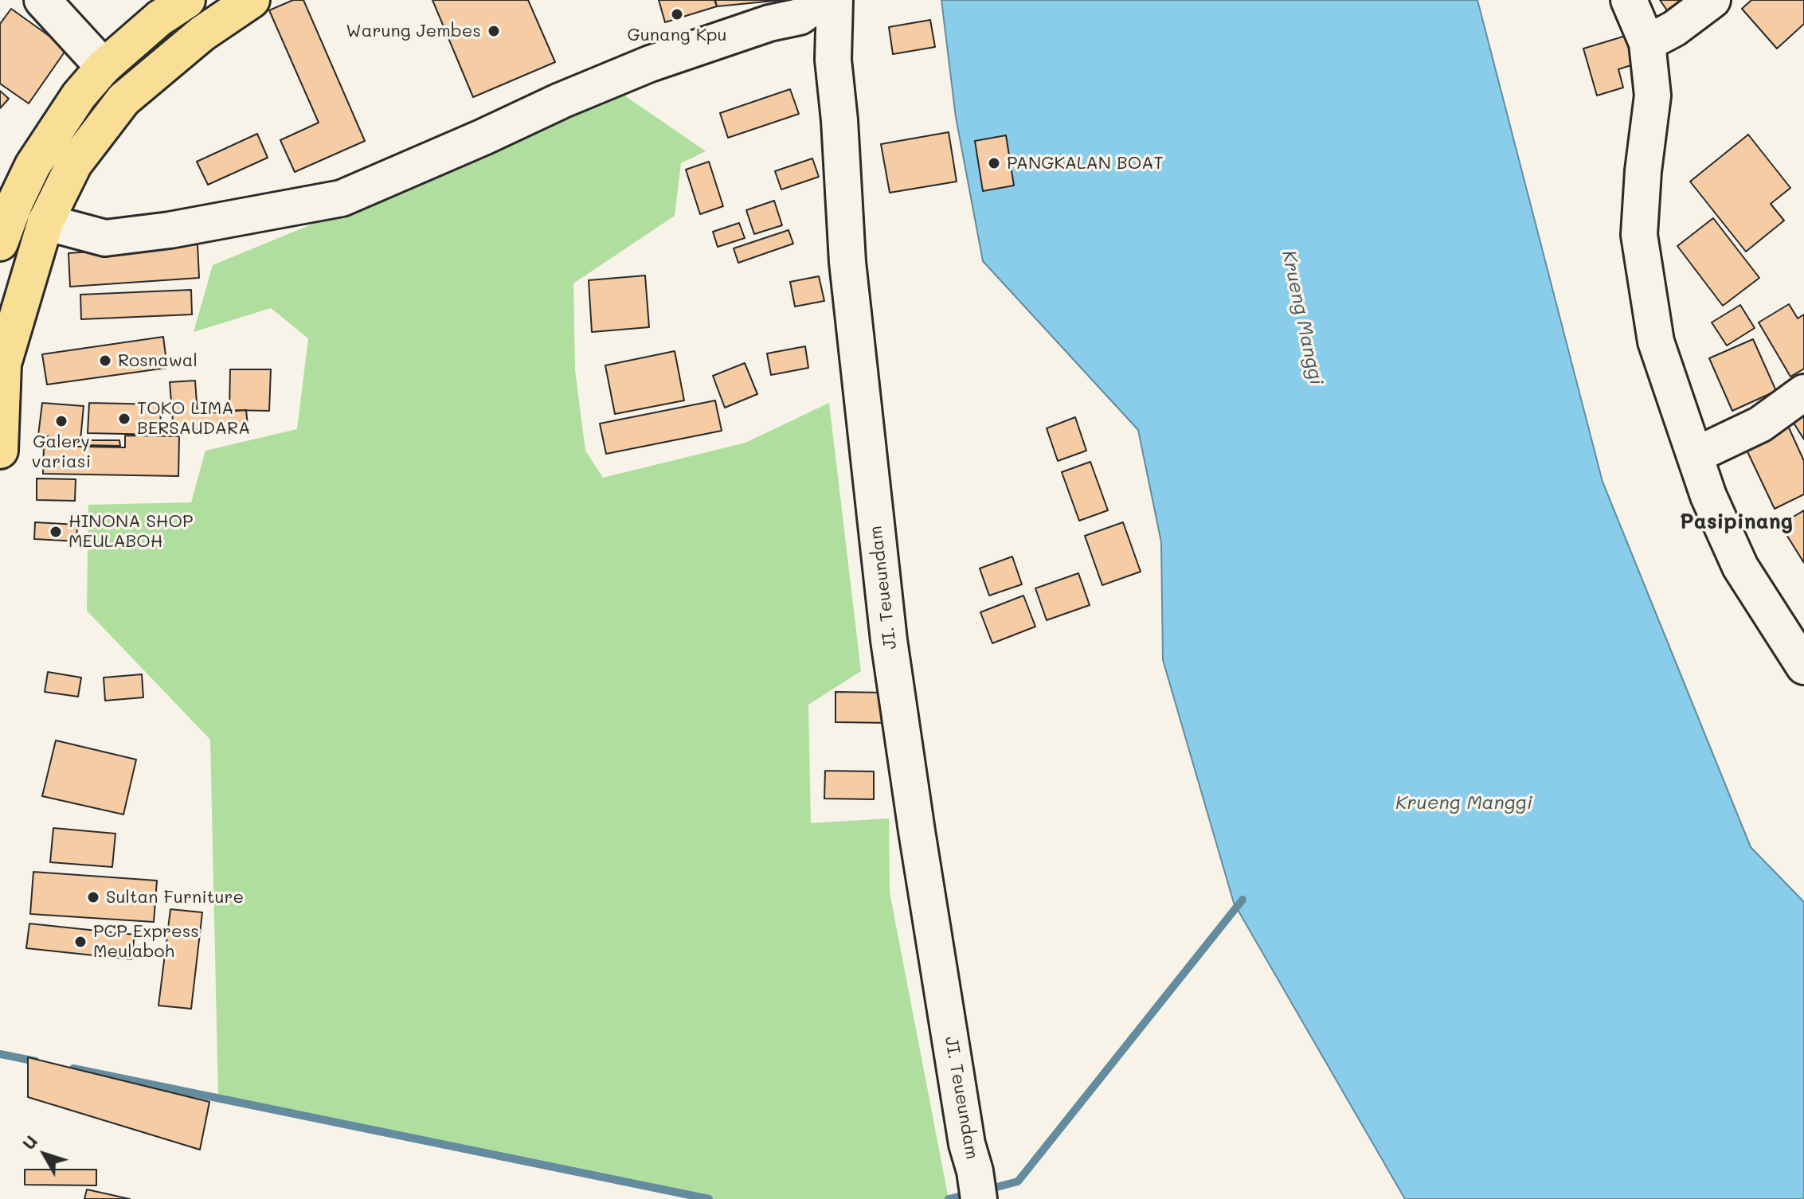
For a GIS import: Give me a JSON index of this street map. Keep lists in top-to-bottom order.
{
  "streets": {
    "street": ["JI. Teueundam"]
  },
  "districts": ["Pasipinang"],
  "water": ["Krueng Manggi"],
  "places": [
    "Gunang Kpu",
    "Warung Jembes",
    "PANGKALAN BOAT",
    "Rosnawal",
    "TOKO LIMA BERSAUDARA",
    "Galery variasi",
    "HINONA SHOP MEULABOH",
    "Sultan Furniture",
    "PCP Express Meulaboh"
  ],
  "north": "top left"
}
